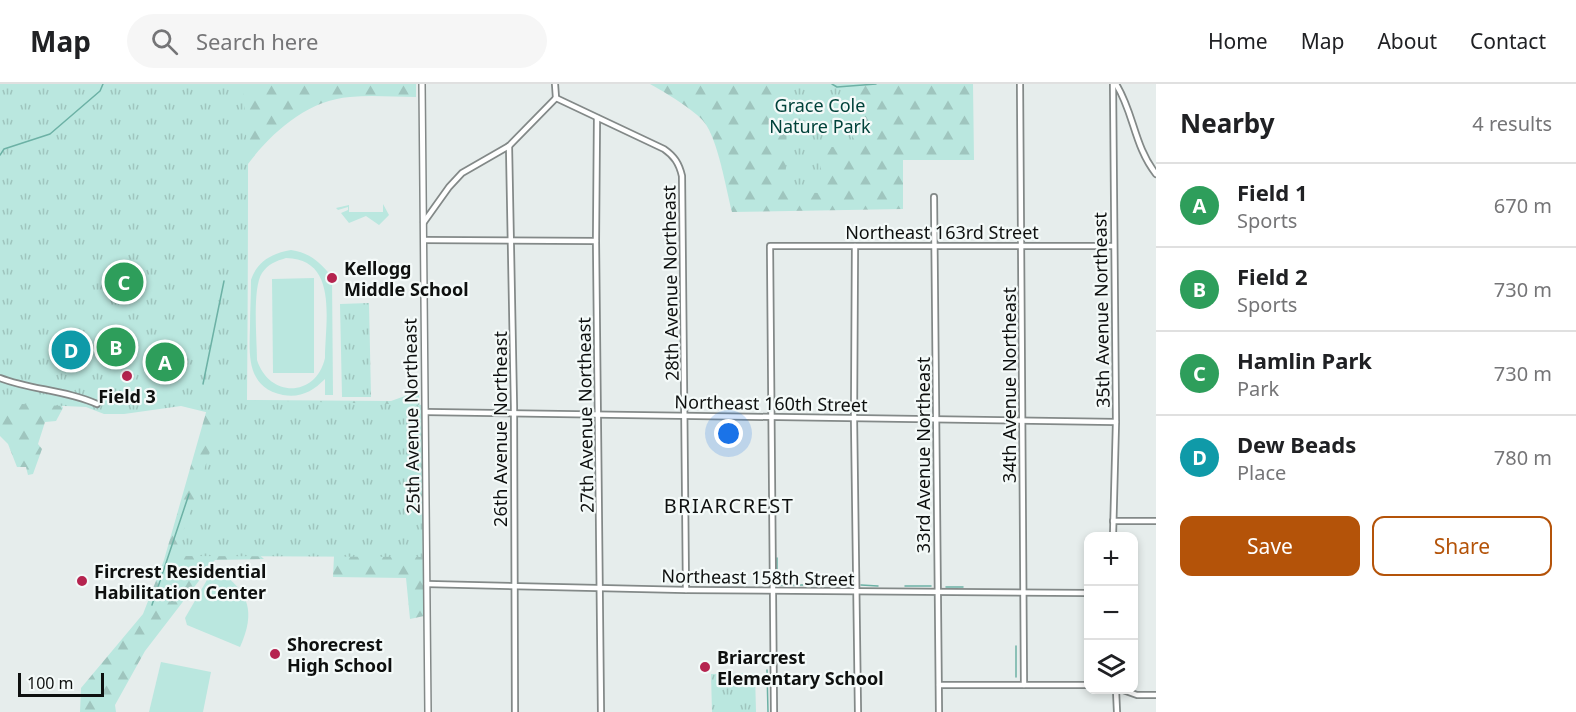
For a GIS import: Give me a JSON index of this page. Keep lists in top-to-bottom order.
{
  "streets": {
    "street": [
      "Northeast 163rd Street",
      "28th Avenue Northeast",
      "35th Avenue Northeast",
      "34th Avenue Northeast",
      "Northeast 160th Street",
      "27th Avenue Northeast",
      "25th Avenue Northeast",
      "26th Avenue Northeast",
      "33rd Avenue Northeast",
      "Northeast 158th Street"
    ]
  },
  "crossings": [
    ["Northeast 163rd Street", "35th Avenue Northeast"],
    ["Northeast 163rd Street", "34th Avenue Northeast"],
    ["Northeast 163rd Street", "Northeast 160th Street"],
    ["Northeast 163rd Street", "33rd Avenue Northeast"],
    ["28th Avenue Northeast", "Northeast 160th Street"],
    ["28th Avenue Northeast", "27th Avenue Northeast"],
    ["28th Avenue Northeast", "Northeast 158th Street"],
    ["35th Avenue Northeast", "Northeast 160th Street"],
    ["34th Avenue Northeast", "Northeast 160th Street"],
    ["34th Avenue Northeast", "Northeast 158th Street"],
    ["Northeast 160th Street", "27th Avenue Northeast"],
    ["Northeast 160th Street", "25th Avenue Northeast"],
    ["Northeast 160th Street", "26th Avenue Northeast"],
    ["Northeast 160th Street", "33rd Avenue Northeast"],
    ["27th Avenue Northeast", "Northeast 158th Street"],
    ["25th Avenue Northeast", "Northeast 158th Street"],
    ["26th Avenue Northeast", "Northeast 158th Street"],
    ["33rd Avenue Northeast", "Northeast 158th Street"]
  ],
  "districts": ["BRIARCREST"],
  "parks": ["Grace Cole Nature Park"],
  "places": [
    "Kellogg Middle School",
    "Field 3",
    "Fircrest Residential Habilitation Center",
    "Shorecrest High School",
    "Briarcrest Elementary School"
  ],
  "scale_bar": "100 m",
  "page": {
    "header": "Map",
    "search": "Search here",
    "nav": [
      "Home",
      "Map",
      "About",
      "Contact"
    ],
    "heading": ["Nearby", "4 results"],
    "list": [
      {
        "mark": "A",
        "name": "Field 1",
        "note": "Sports",
        "value": "670 m"
      },
      {
        "mark": "B",
        "name": "Field 2",
        "note": "Sports",
        "value": "730 m"
      },
      {
        "mark": "C",
        "name": "Hamlin Park",
        "note": "Park",
        "value": "730 m"
      },
      {
        "mark": "D",
        "name": "Dew Beads",
        "note": "Place",
        "value": "780 m"
      }
    ],
    "pins": [
      "C",
      "B",
      "D",
      "A"
    ],
    "buttons": ["Save", "Share"],
    "map_buttons": ["+", "−"],
    "scale": "100 m"
  }
}
